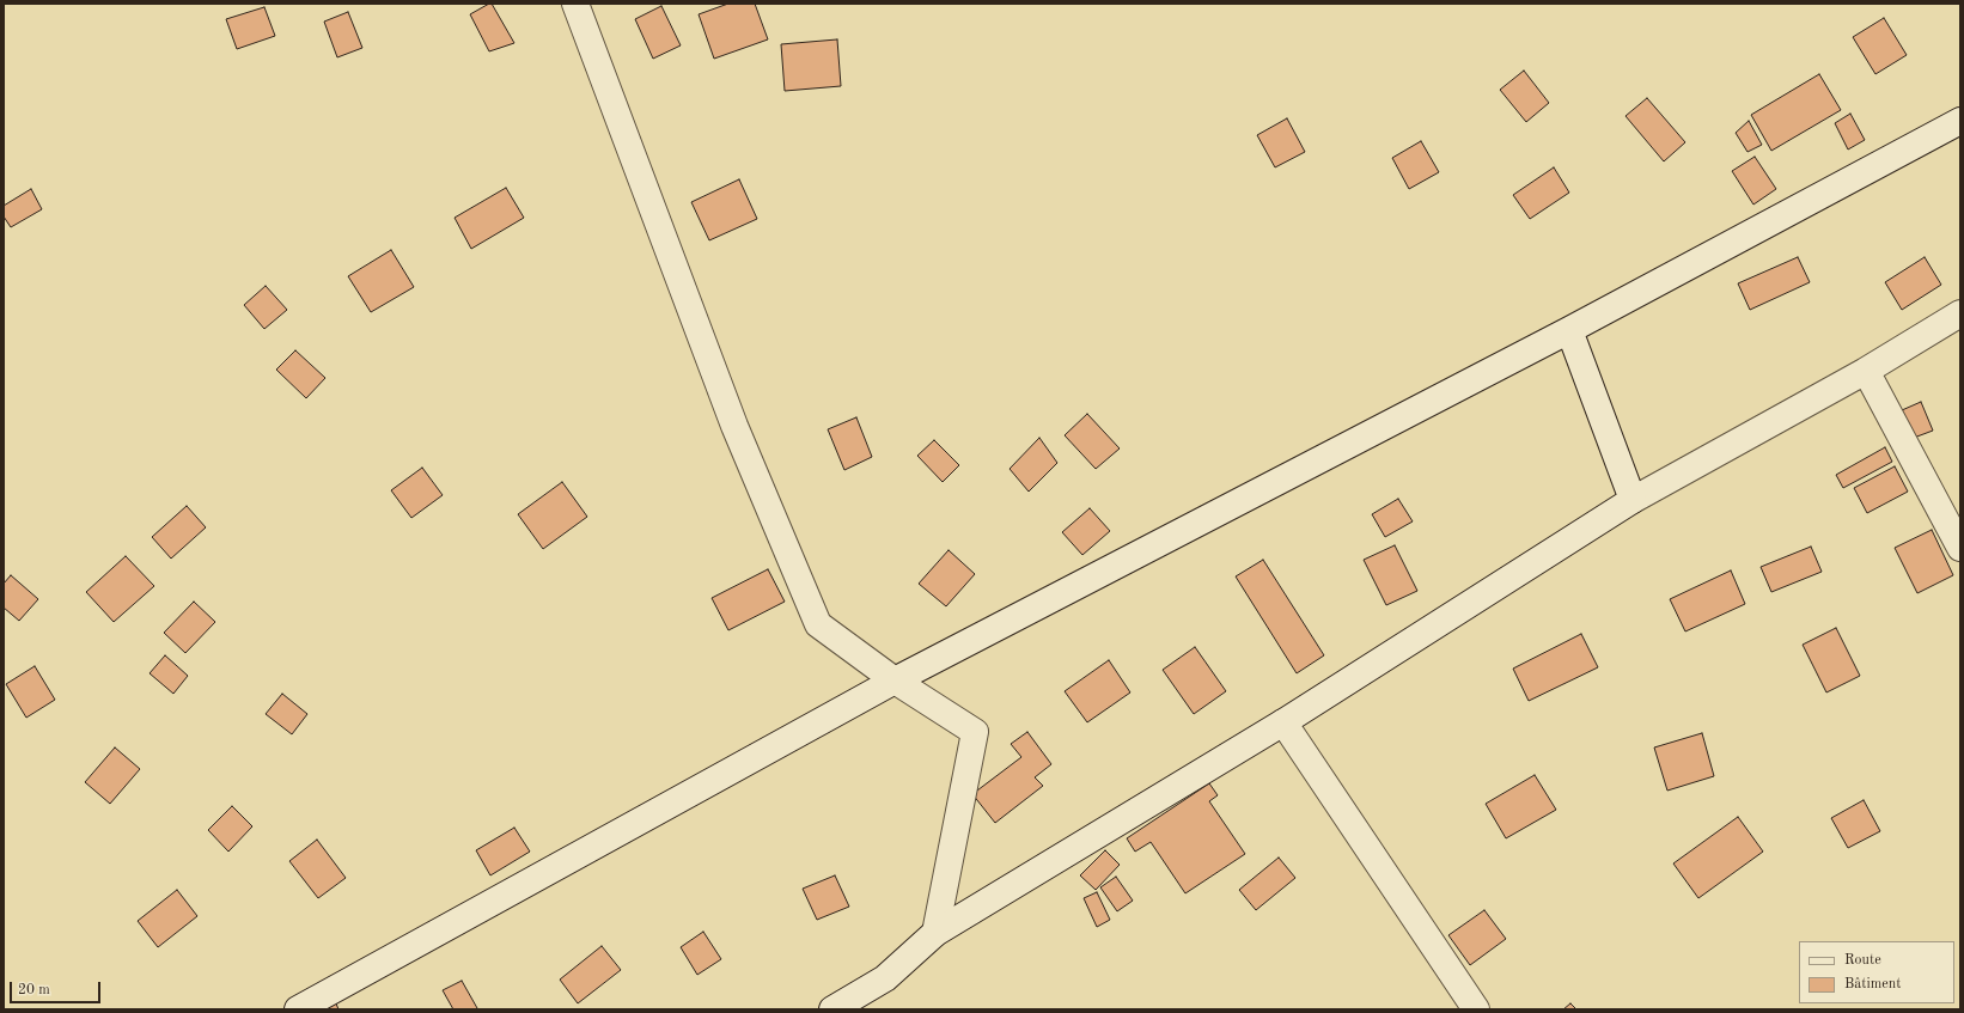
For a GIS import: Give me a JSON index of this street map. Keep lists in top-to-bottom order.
{
  "legend": ["Route", "Bâtiment"],
  "scale_bar": "20 m"
}
